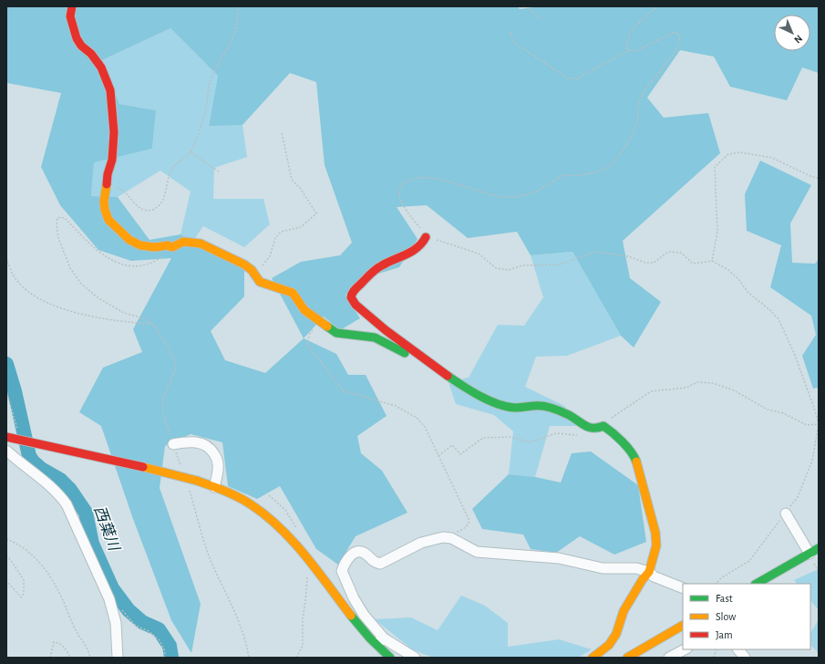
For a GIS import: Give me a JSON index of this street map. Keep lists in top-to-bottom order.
{
  "water": ["西葉川"],
  "legend": ["Fast", "Slow", "Jam"],
  "north": "bottom right"
}
